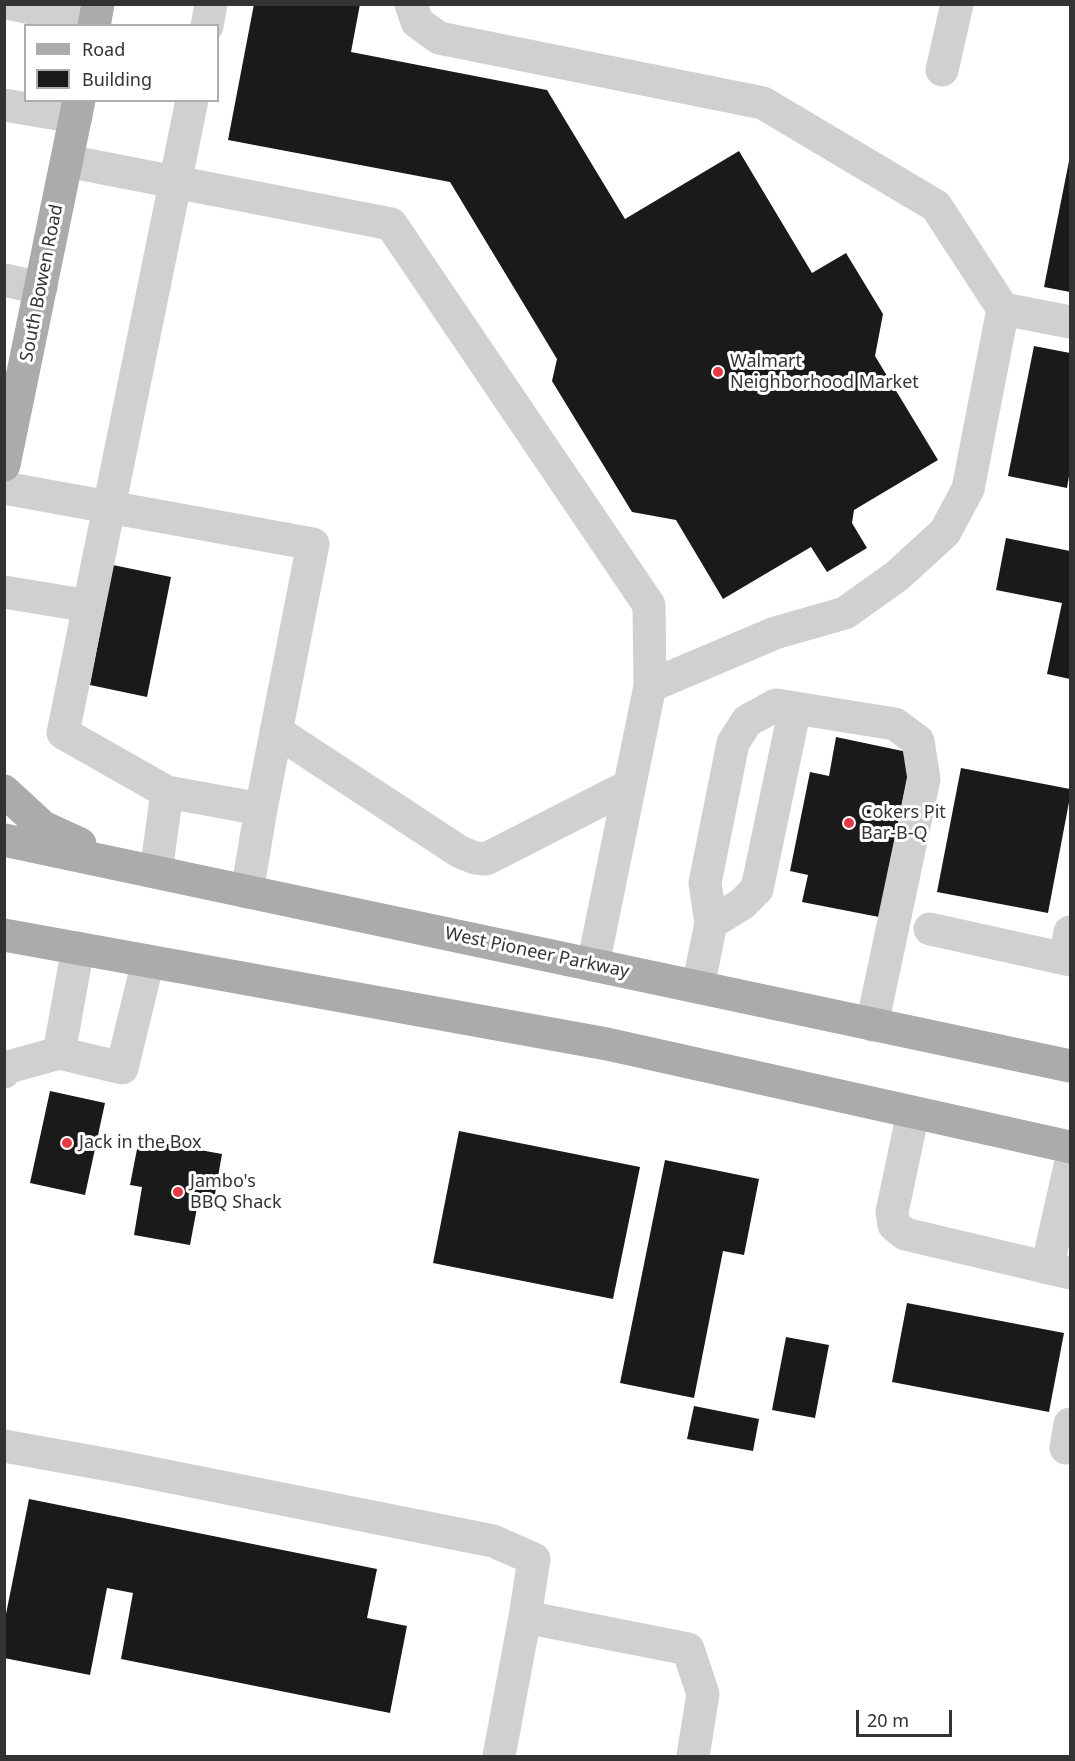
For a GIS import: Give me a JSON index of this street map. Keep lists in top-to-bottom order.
{
  "streets": {
    "main road": ["South Bowen Road", "West Pioneer Parkway"]
  },
  "places": [
    "Walmart Neighborhood Market",
    "Cokers Pit Bar-B-Q",
    "Jack in the Box",
    "Jambo's BBQ Shack"
  ],
  "legend": ["Road", "Building"],
  "scale_bar": "20 m"
}
